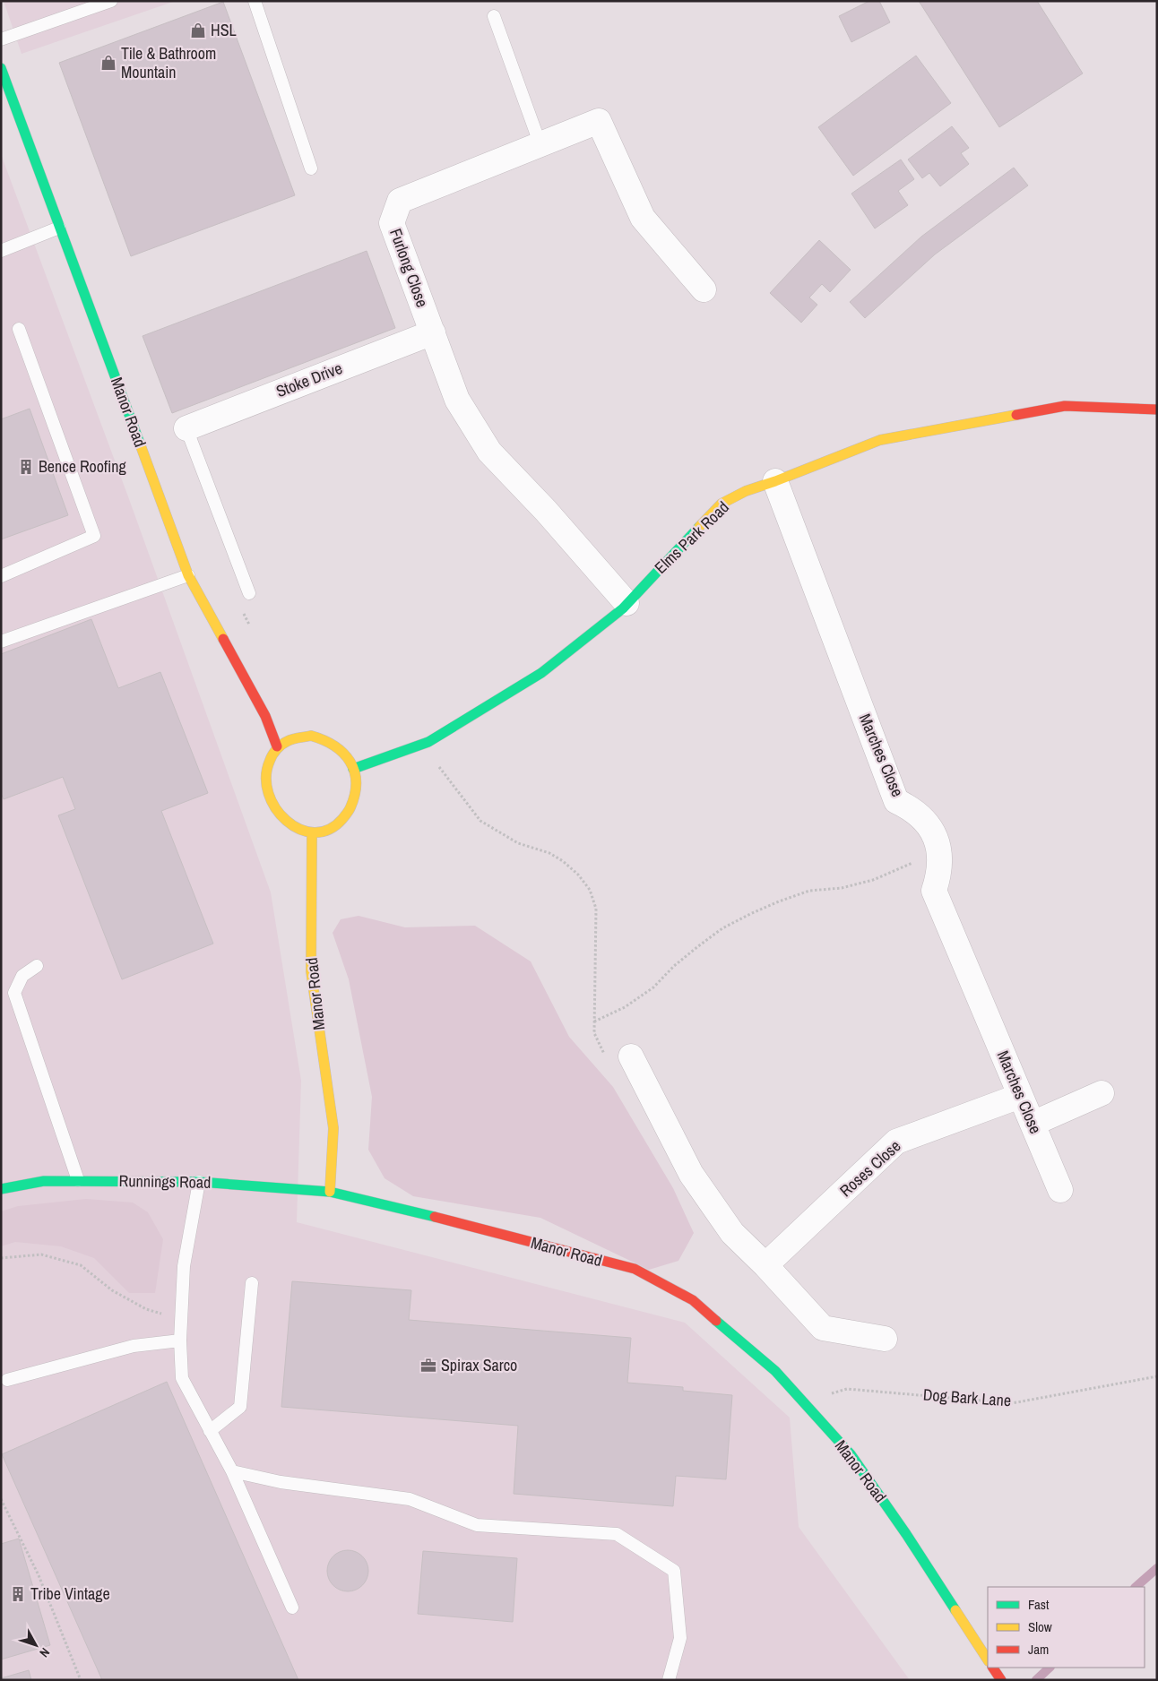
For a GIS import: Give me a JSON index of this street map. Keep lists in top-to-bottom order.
{
  "streets": {
    "street": [
      "Furlong Close",
      "Stoke Drive",
      "Manor Road",
      "Elms Park Road",
      "Marches Close",
      "Roses Close",
      "Runnings Road"
    ],
    "path": ["Dog Bark Lane"]
  },
  "crossings": [
    ["Furlong Close", "Stoke Drive"],
    ["Furlong Close", "Elms Park Road"],
    ["Manor Road", "Elms Park Road"],
    ["Manor Road", "Runnings Road"],
    ["Manor Road", "Dog Bark Lane"],
    ["Elms Park Road", "Marches Close"],
    ["Marches Close", "Roses Close"]
  ],
  "places": {
    "shop": ["HSL", "Tile & Bathroom Mountain"],
    "building": ["Bence Roofing", "Tribe Vintage"],
    "office": ["Spirax Sarco"]
  },
  "legend": ["Fast", "Slow", "Jam"],
  "north": "bottom right"
}
